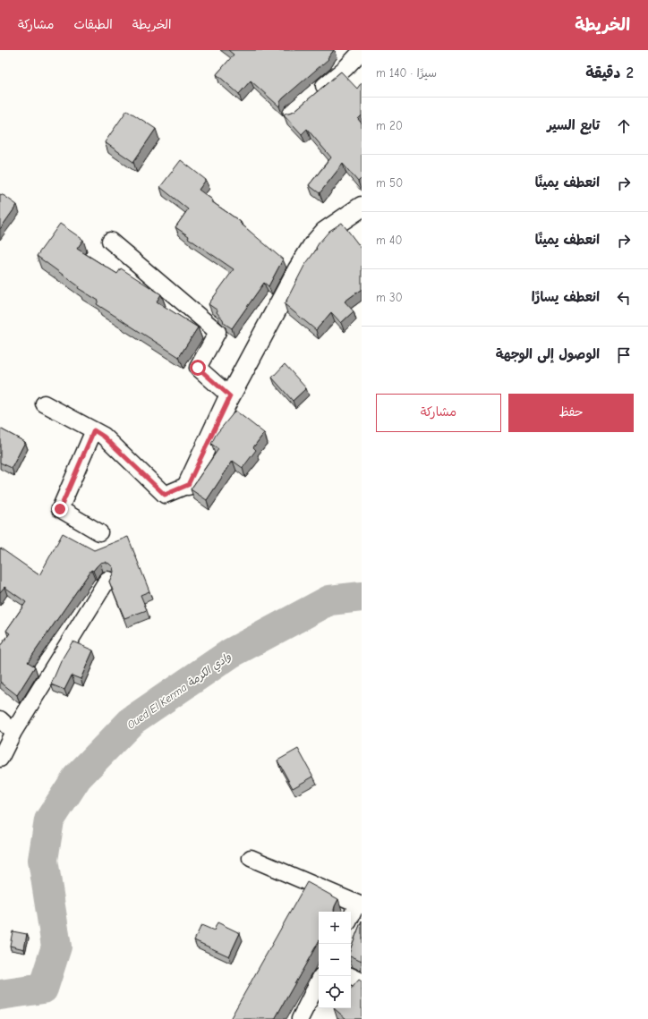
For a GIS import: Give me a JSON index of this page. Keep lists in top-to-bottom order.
{
  "water": ["Oued El Kerma وادي الكرمة"],
  "page": {
    "header": "الخريطة",
    "nav": ["الخريطة", "الطبقات", "مشاركة"],
    "heading": ["2 دقيقة", "سيرًا · 140 m"],
    "list": [
      ["تابع السير", "20 m"],
      ["انعطف يمينًا", "50 m"],
      ["انعطف يمينًا", "40 m"],
      ["انعطف يسارًا", "30 m"],
      "الوصول إلى الوجهة"
    ],
    "buttons": ["حفظ", "مشاركة"],
    "map_buttons": ["+", "−"]
  }
}
